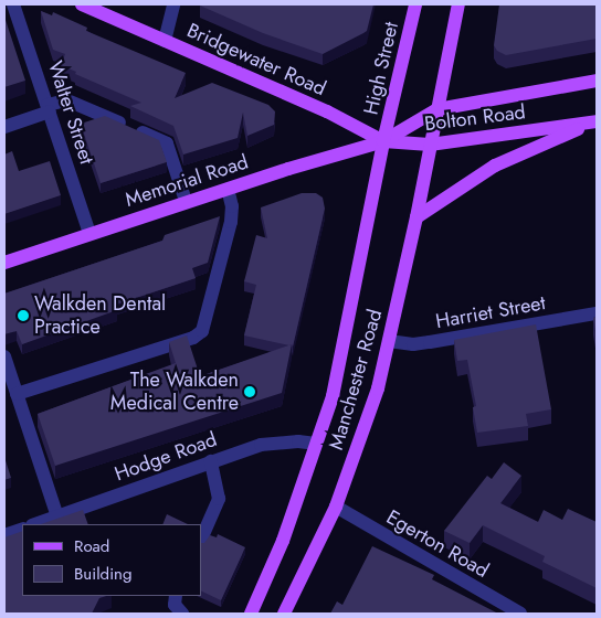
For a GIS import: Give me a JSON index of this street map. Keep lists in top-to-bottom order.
{
  "streets": {
    "main road": [
      "Bridgewater Road",
      "High Street",
      "Bolton Road",
      "Memorial Road",
      "Manchester Road"
    ],
    "street": [
      "Walter Street",
      "Harriet Street",
      "Hodge Road",
      "Egerton Road"
    ]
  },
  "crossings": [
    ["Bridgewater Road", "High Street"],
    ["Bridgewater Road", "Bolton Road"],
    ["Bridgewater Road", "Memorial Road"],
    ["Bridgewater Road", "Manchester Road"],
    ["High Street", "Bolton Road"],
    ["High Street", "Memorial Road"],
    ["High Street", "Manchester Road"],
    ["Walter Street", "Memorial Road"],
    ["Bolton Road", "Memorial Road"],
    ["Bolton Road", "Manchester Road"],
    ["Memorial Road", "Manchester Road"],
    ["Harriet Street", "Manchester Road"],
    ["Manchester Road", "Hodge Road"],
    ["Manchester Road", "Egerton Road"]
  ],
  "places": ["Walkden Dental Practice", "The Walkden Medical Centre"],
  "legend": ["Road", "Building"]
}
